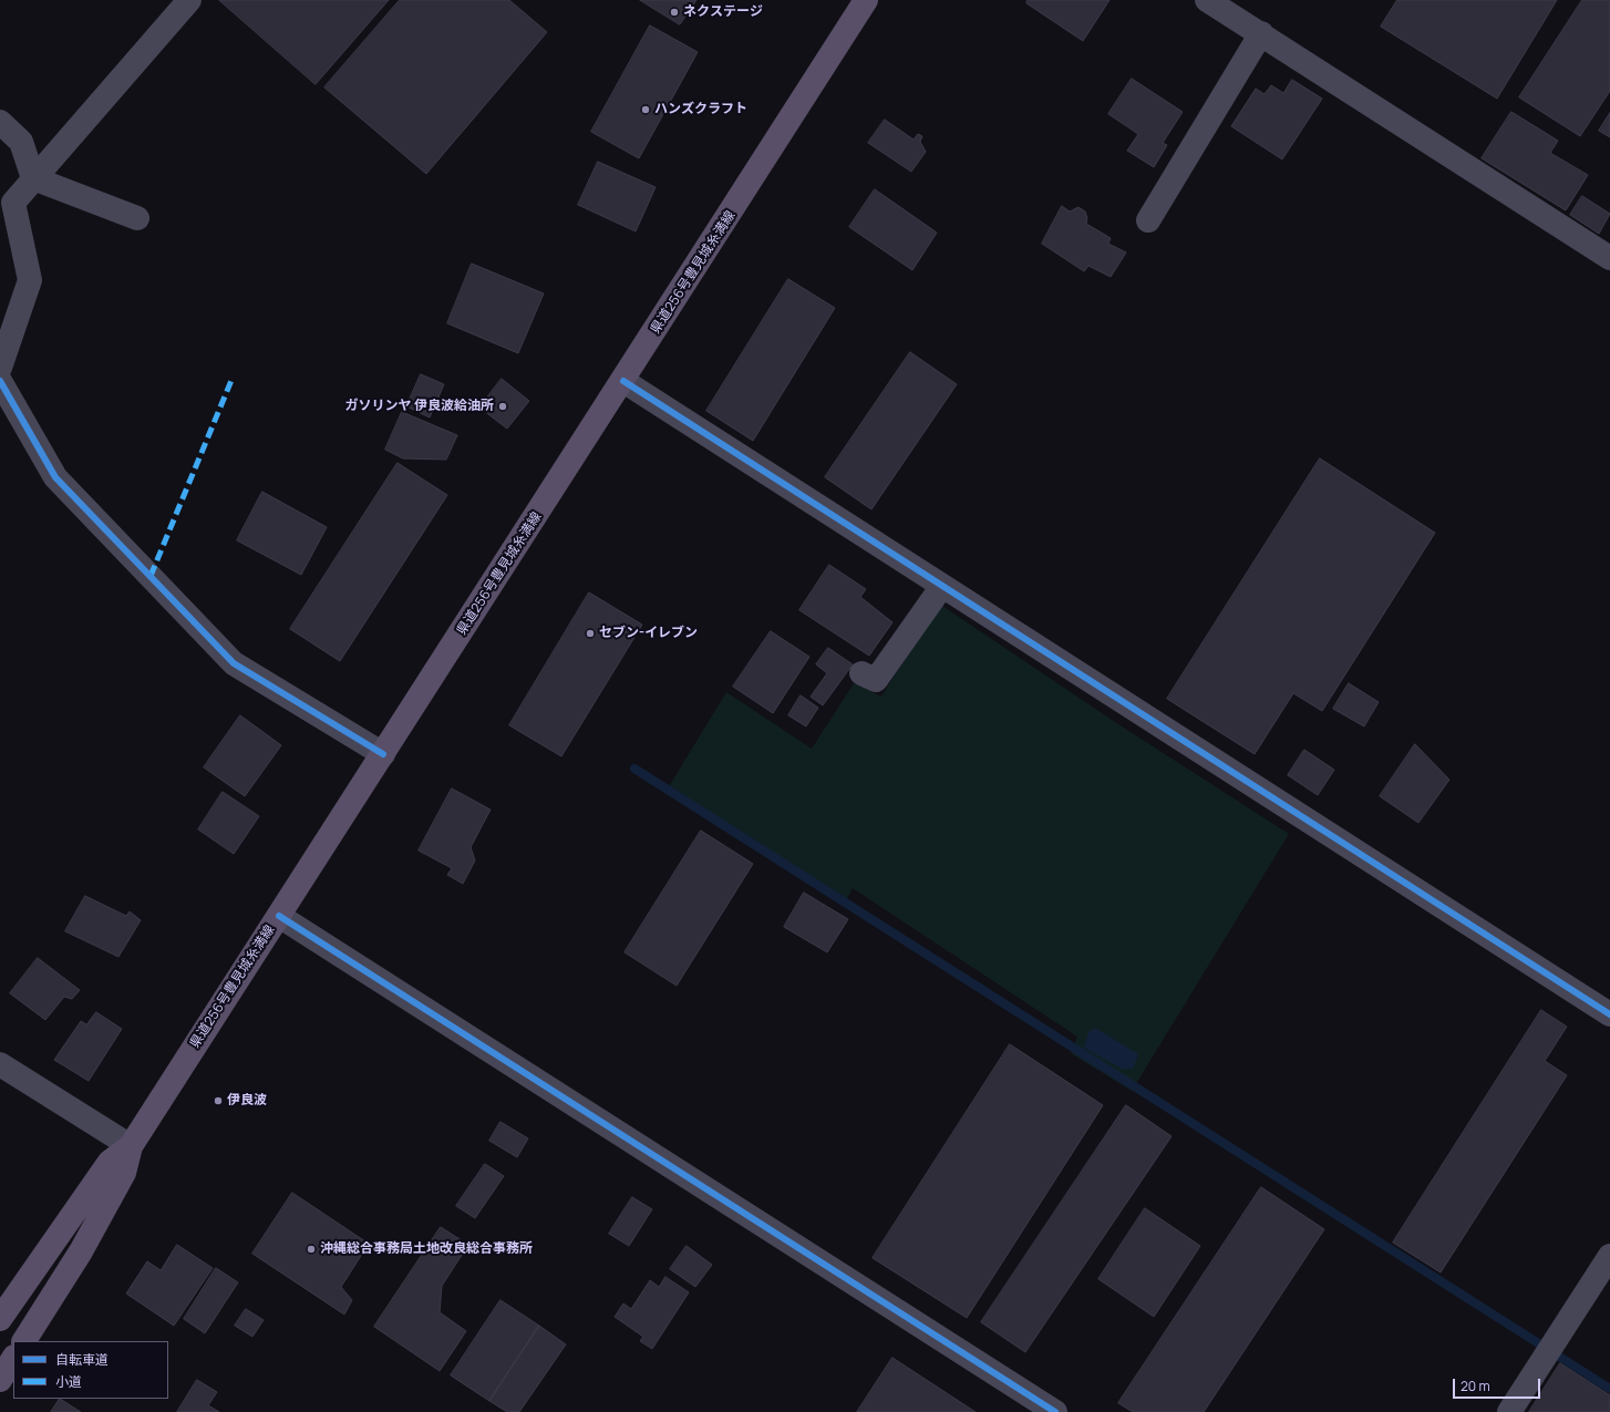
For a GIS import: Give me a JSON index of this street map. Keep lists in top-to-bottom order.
{
  "streets": {
    "main road": ["県道256号豊見城糸満線"]
  },
  "places": [
    "ネクステージ",
    "ハンズクラフト",
    "ガソリンヤ 伊良波給油所",
    "セブン-イレブン",
    "伊良波",
    "沖縄総合事務局土地改良総合事務所"
  ],
  "legend": ["自転車道", "小道"],
  "scale_bar": "20 m"
}
